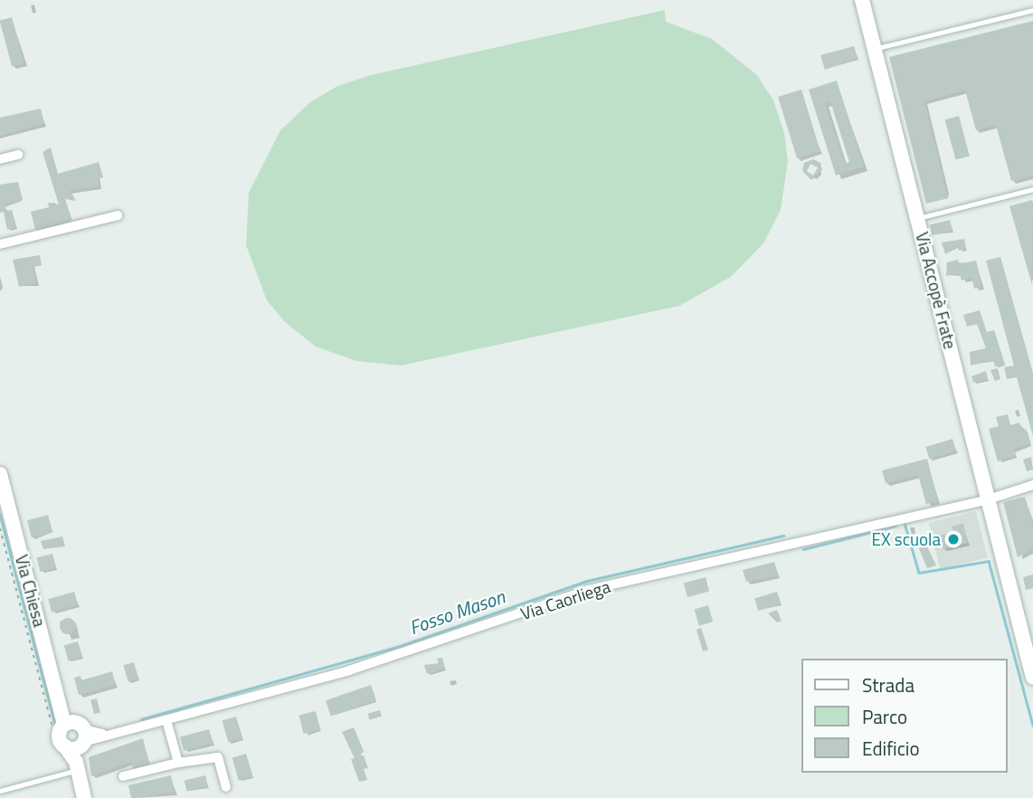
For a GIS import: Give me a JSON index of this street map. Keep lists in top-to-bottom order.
{
  "streets": {
    "main road": ["Via Accopè Frate", "Via Chiesa"],
    "street": ["Via Caorliega"]
  },
  "crossings": [
    ["Via Accopè Frate", "Via Caorliega"],
    ["Via Chiesa", "Via Caorliega"]
  ],
  "water": ["Fosso Mason"],
  "places": ["EX scuola"],
  "legend": ["Strada", "Parco", "Edificio"]
}
